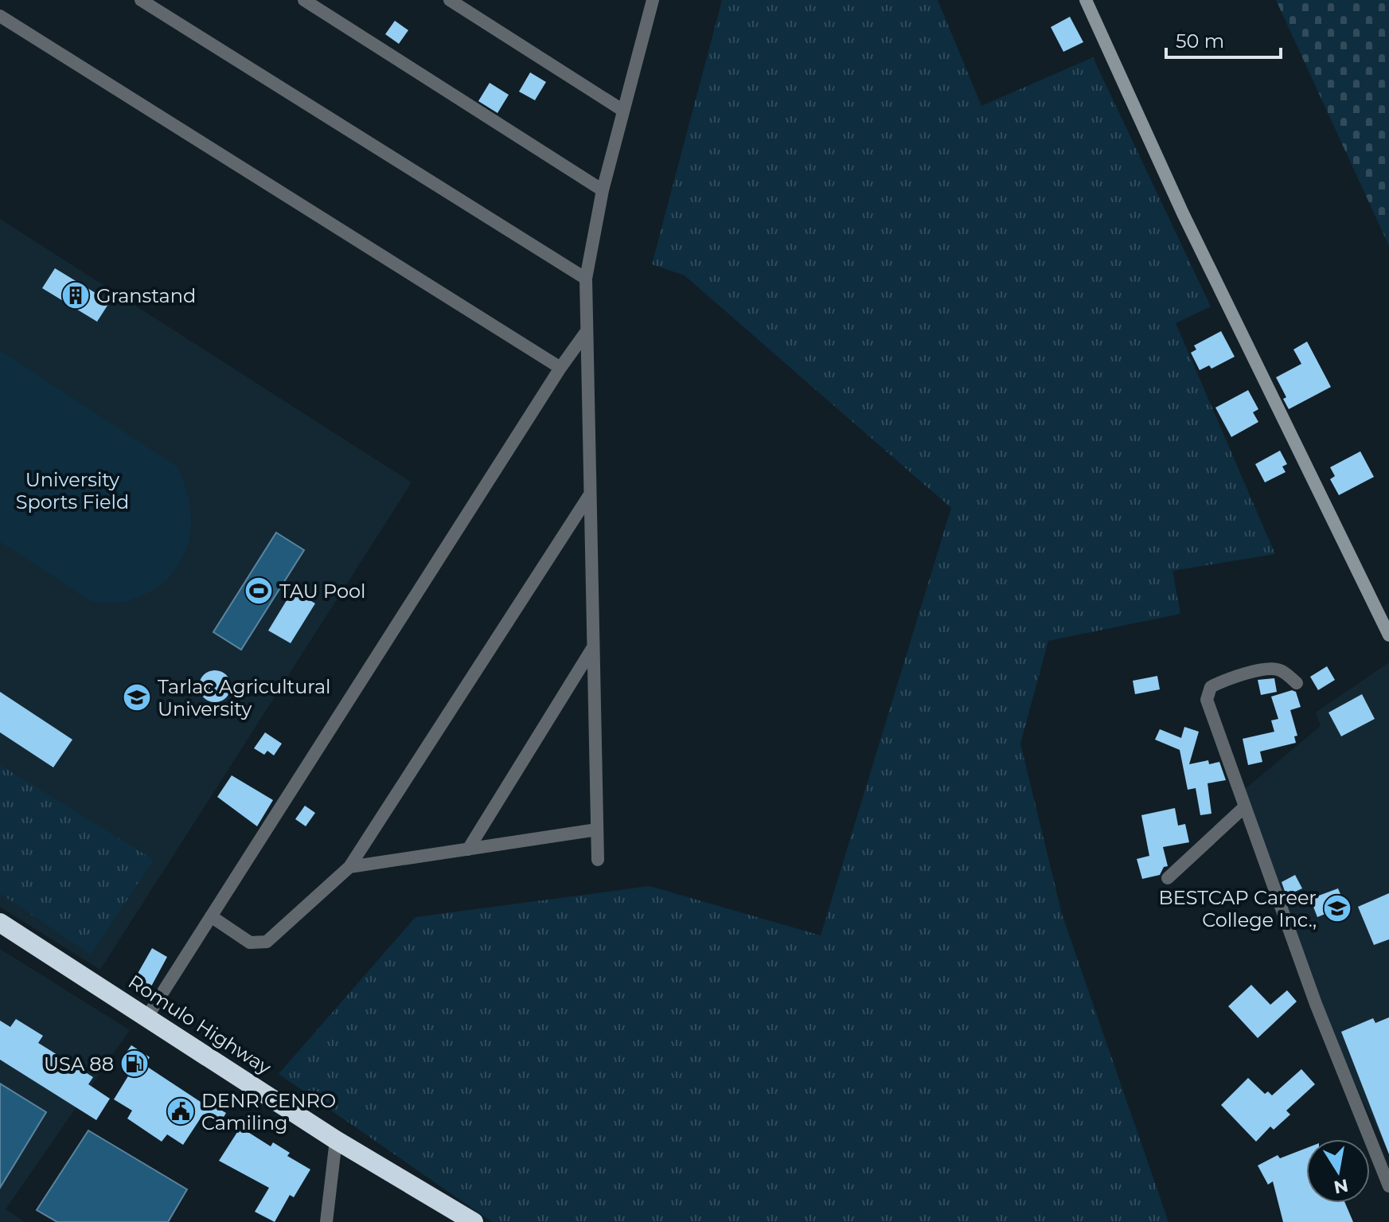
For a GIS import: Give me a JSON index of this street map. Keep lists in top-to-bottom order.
{
  "streets": {
    "highway": ["Romulo Highway"]
  },
  "parks": ["University Sports Field"],
  "places": {
    "building": ["Granstand"],
    "sports": ["TAU Pool"],
    "school or university": ["Tarlac Agricultural University", "BESTCAP Career College Inc.,"],
    "fuel station": ["USA 88"],
    "public building": ["DENR CENRO Camiling"]
  },
  "scale_bar": "50 m",
  "north": "bottom"
}
